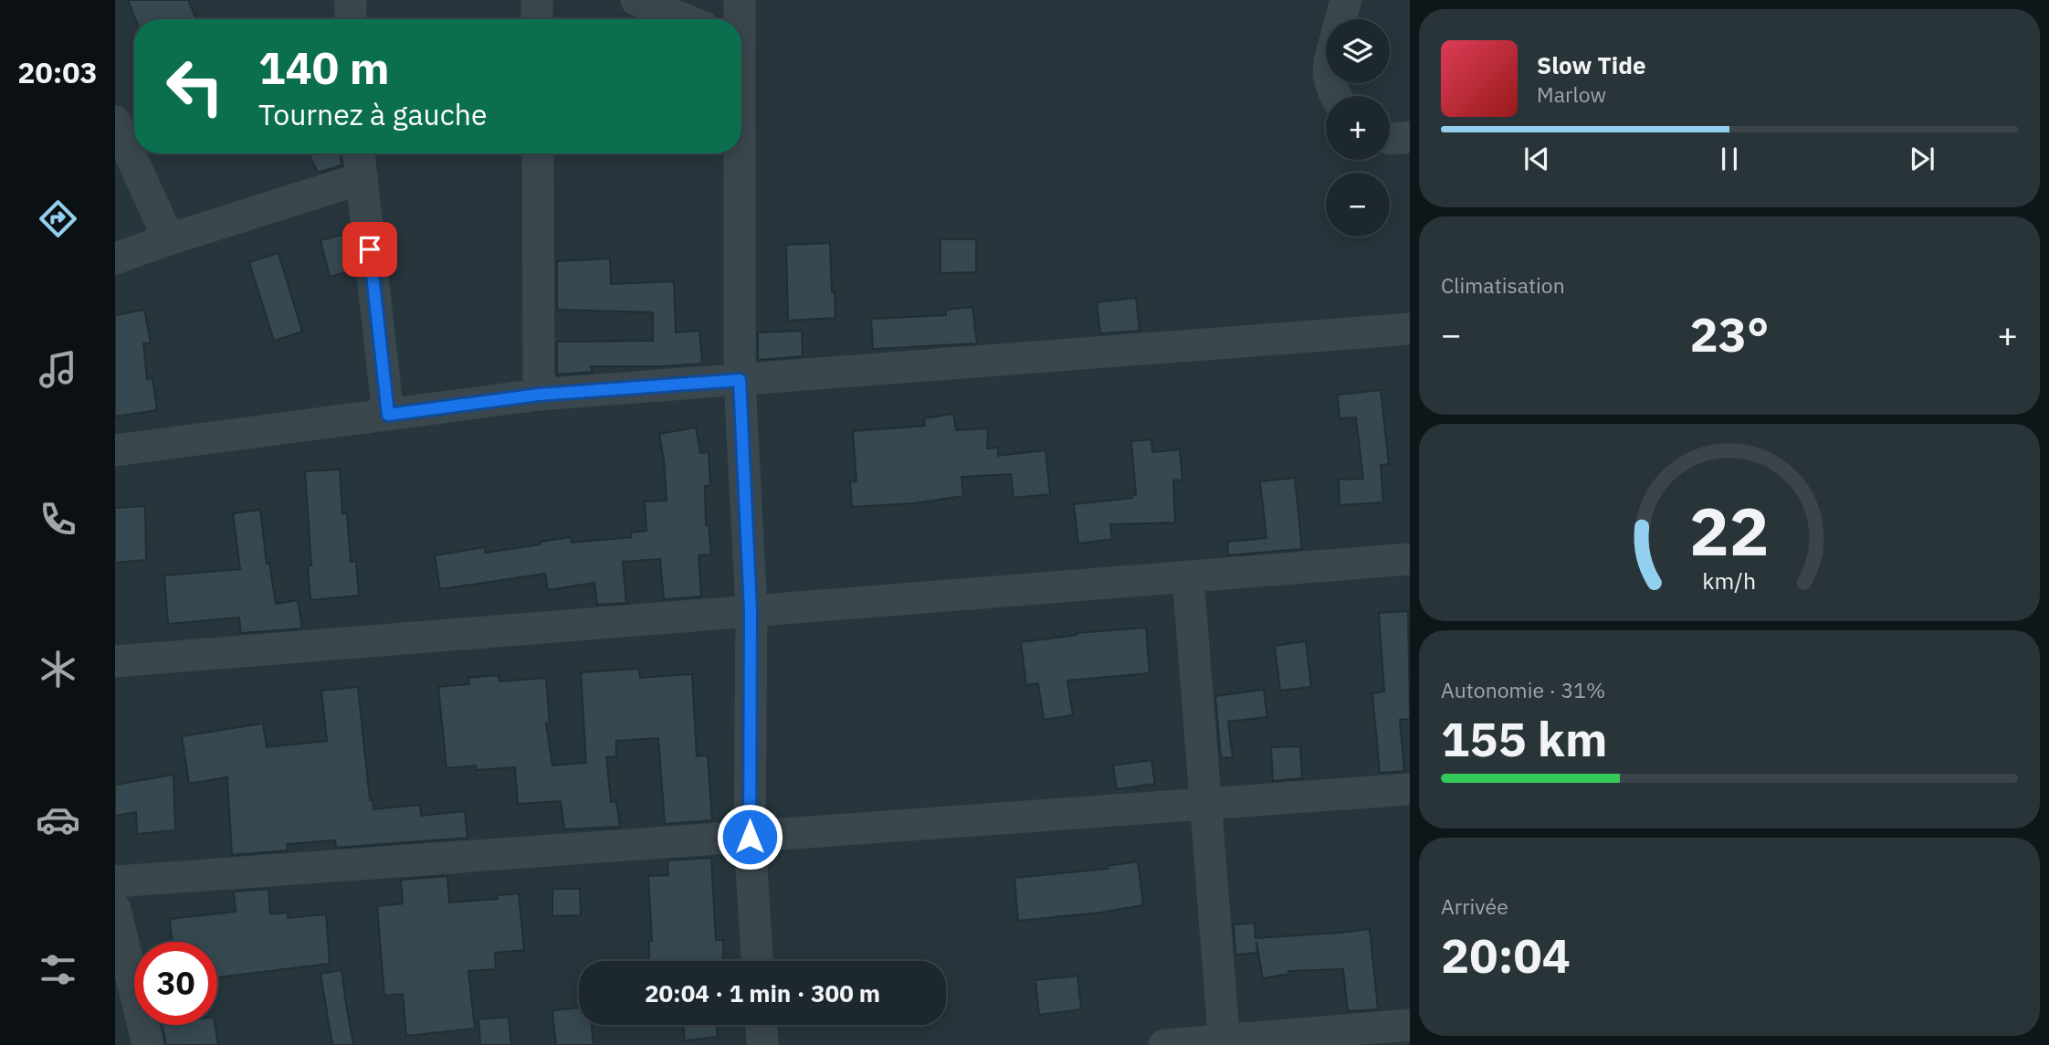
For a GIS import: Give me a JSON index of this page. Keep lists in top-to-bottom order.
{
  "page": {
    "tabs": "20:03",
    "map_buttons": ["+", "−"],
    "turn": ["140 m", "Tournez à gauche"],
    "song": ["Slow Tide", "Marlow"],
    "tile": [
      "Climatisation",
      ["Autonomie · 31%", "155 km"],
      ["Arrivée", "20:04"]
    ],
    "heat": ["−", "23°", "+"],
    "limit": "30",
    "trip": "20:04 · 1 min · 300 m",
    "gauge": ["22", "km/h"]
  }
}
